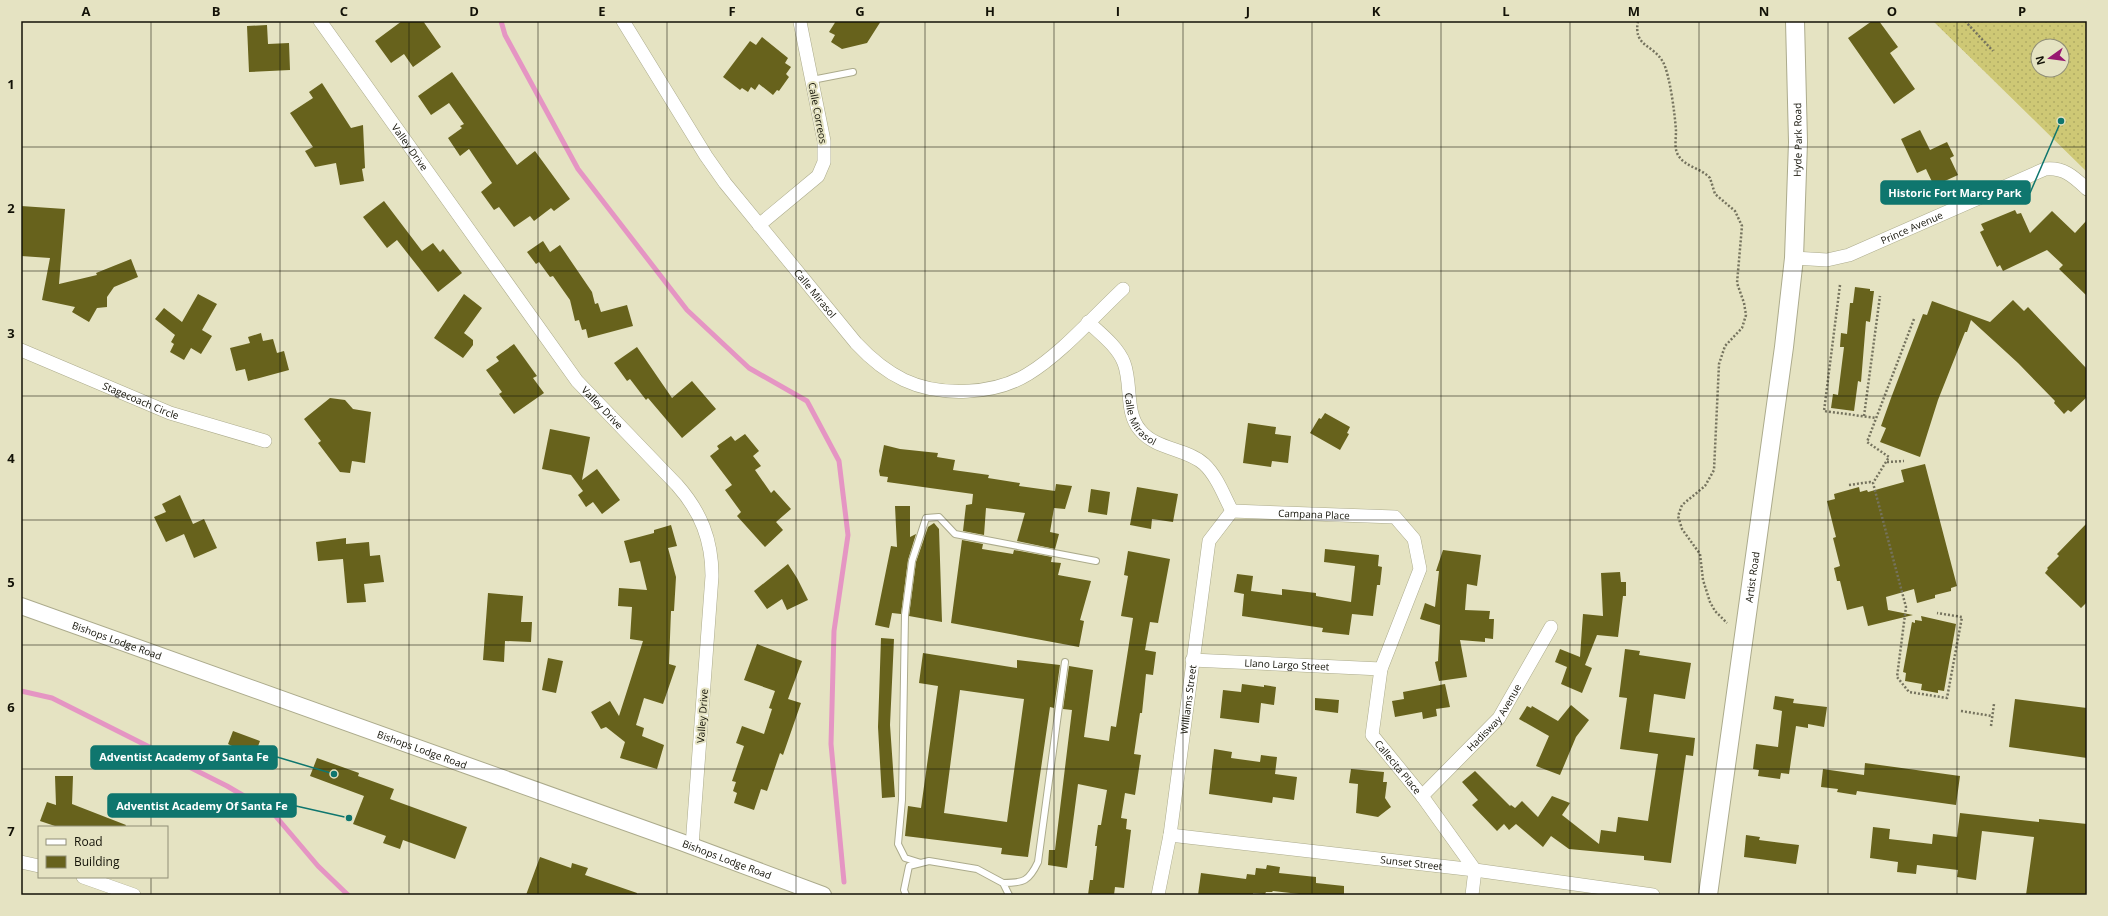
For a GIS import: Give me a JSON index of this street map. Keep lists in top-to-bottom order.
{
  "streets": {
    "main road": ["Hyde Park Road", "Artist Road"],
    "street": [
      "Calle Correos",
      "Valley Drive",
      "Prince Avenue",
      "Calle Mirasol",
      "Stagecoach Circle",
      "Campana Place",
      "Bishops Lodge Road",
      "Llano Largo Street",
      "Williams Street",
      "Hadisway Avenue",
      "Callecita Place",
      "Sunset Street"
    ]
  },
  "crossings": [
    ["Calle Correos", "Calle Mirasol"],
    ["Hyde Park Road", "Prince Avenue"],
    ["Hyde Park Road", "Artist Road"],
    ["Valley Drive", "Bishops Lodge Road"],
    ["Prince Avenue", "Artist Road"],
    ["Calle Mirasol", "Campana Place"],
    ["Calle Mirasol", "Williams Street"],
    ["Campana Place", "Williams Street"],
    ["Campana Place", "Callecita Place"],
    ["Llano Largo Street", "Williams Street"],
    ["Llano Largo Street", "Callecita Place"],
    ["Williams Street", "Sunset Street"],
    ["Hadisway Avenue", "Callecita Place"],
    ["Callecita Place", "Sunset Street"]
  ],
  "places": ["Historic Fort Marcy Park", "Adventist Academy of Santa Fe", "Adventist Academy Of Santa Fe"],
  "legend": ["Road", "Building"],
  "north": "left",
  "grid": {
    "columns": [
      "A",
      "B",
      "C",
      "D",
      "E",
      "F",
      "G",
      "H",
      "I",
      "J",
      "K",
      "L",
      "M",
      "N",
      "O",
      "P"
    ],
    "rows": [
      "1",
      "2",
      "3",
      "4",
      "5",
      "6",
      "7"
    ]
  }
}
